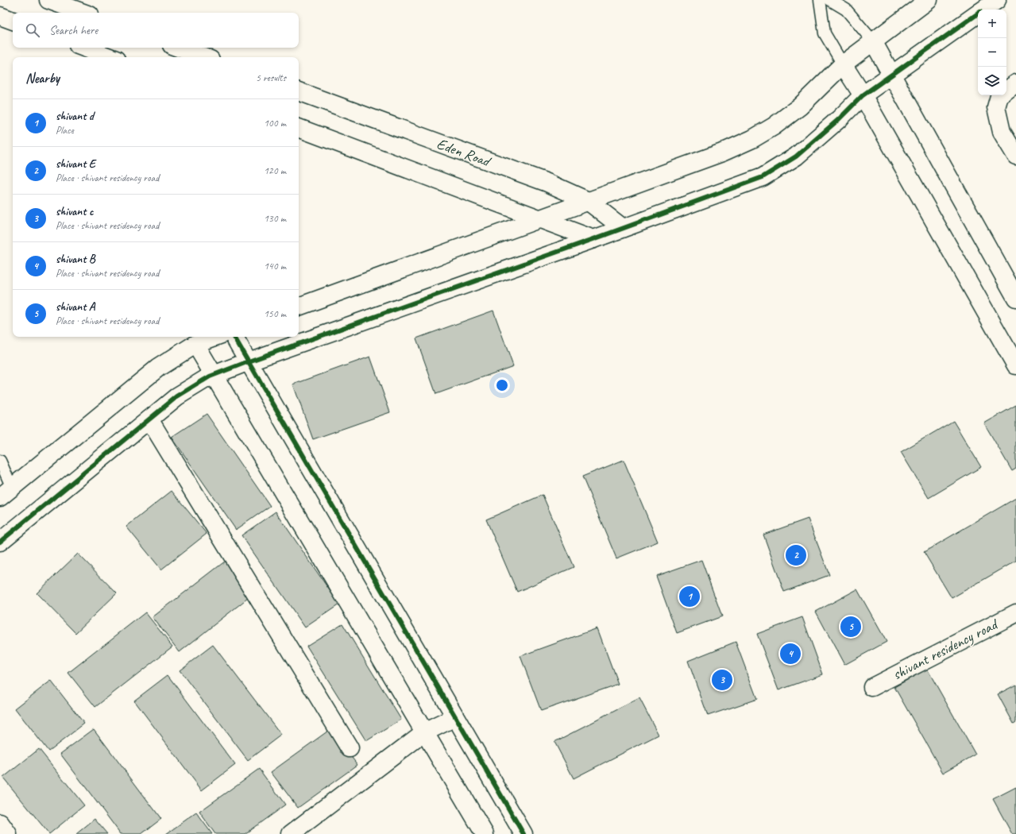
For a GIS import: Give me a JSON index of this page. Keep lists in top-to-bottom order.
{
  "streets": {
    "street": ["Eden Road", "shivant residency road"]
  },
  "page": {
    "map_buttons": ["+", "−"],
    "search": "Search here",
    "heading": ["Nearby", "5 results"],
    "list": [
      {
        "mark": "1",
        "name": "shivant d",
        "note": "Place",
        "value": "100 m"
      },
      {
        "mark": "2",
        "name": "shivant E",
        "note": "Place · shivant residency road",
        "value": "120 m"
      },
      {
        "mark": "3",
        "name": "shivant c",
        "note": "Place · shivant residency road",
        "value": "130 m"
      },
      {
        "mark": "4",
        "name": "shivant B",
        "note": "Place · shivant residency road",
        "value": "140 m"
      },
      {
        "mark": "5",
        "name": "shivant A",
        "note": "Place · shivant residency road",
        "value": "150 m"
      }
    ],
    "pins": [
      "2",
      "1",
      "5",
      "4",
      "3"
    ]
  }
}
